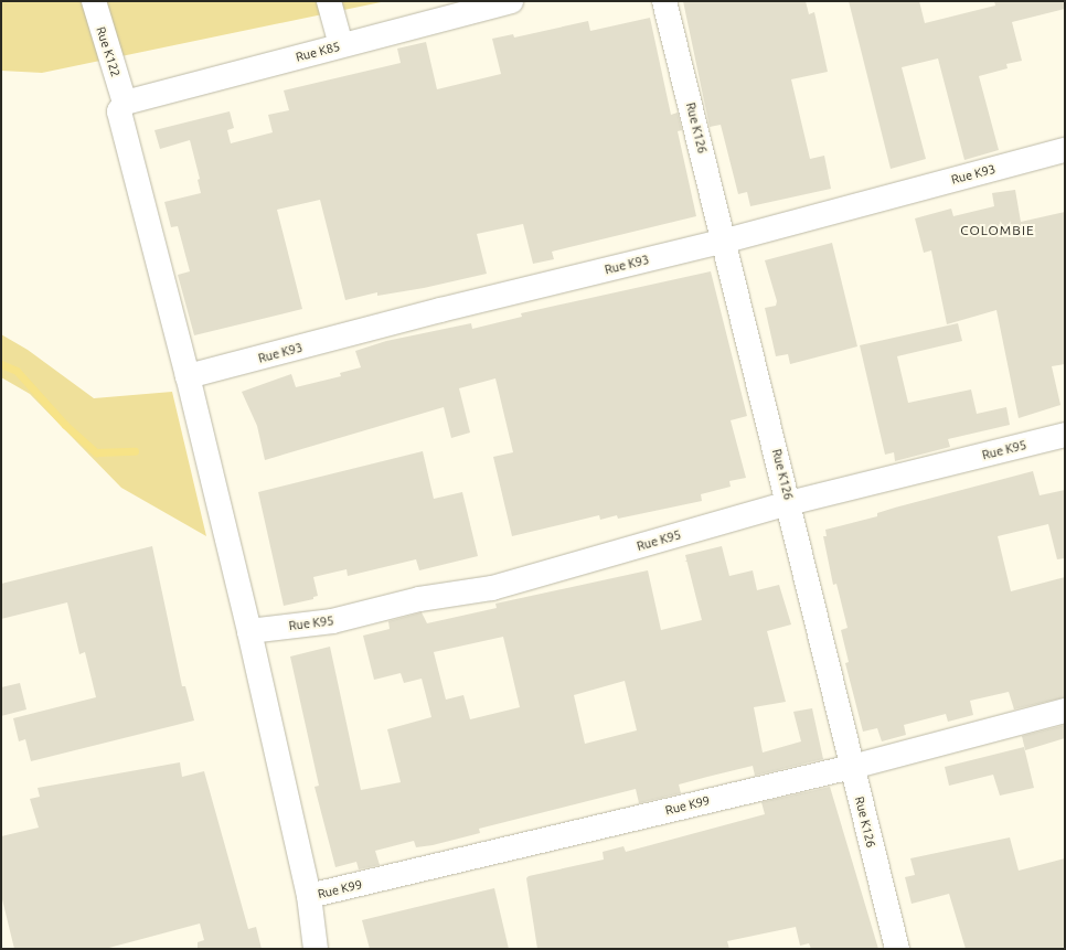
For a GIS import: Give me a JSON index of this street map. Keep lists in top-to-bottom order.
{
  "streets": {
    "street": [
      "Rue K122",
      "Rue K85",
      "Rue K126",
      "Rue K93",
      "Rue K95",
      "Rue K99"
    ]
  },
  "crossings": [
    ["Rue K122", "Rue K85"],
    ["Rue K126", "Rue K93"],
    ["Rue K126", "Rue K95"],
    ["Rue K126", "Rue K99"]
  ],
  "districts": ["COLOMBIE"]
}
